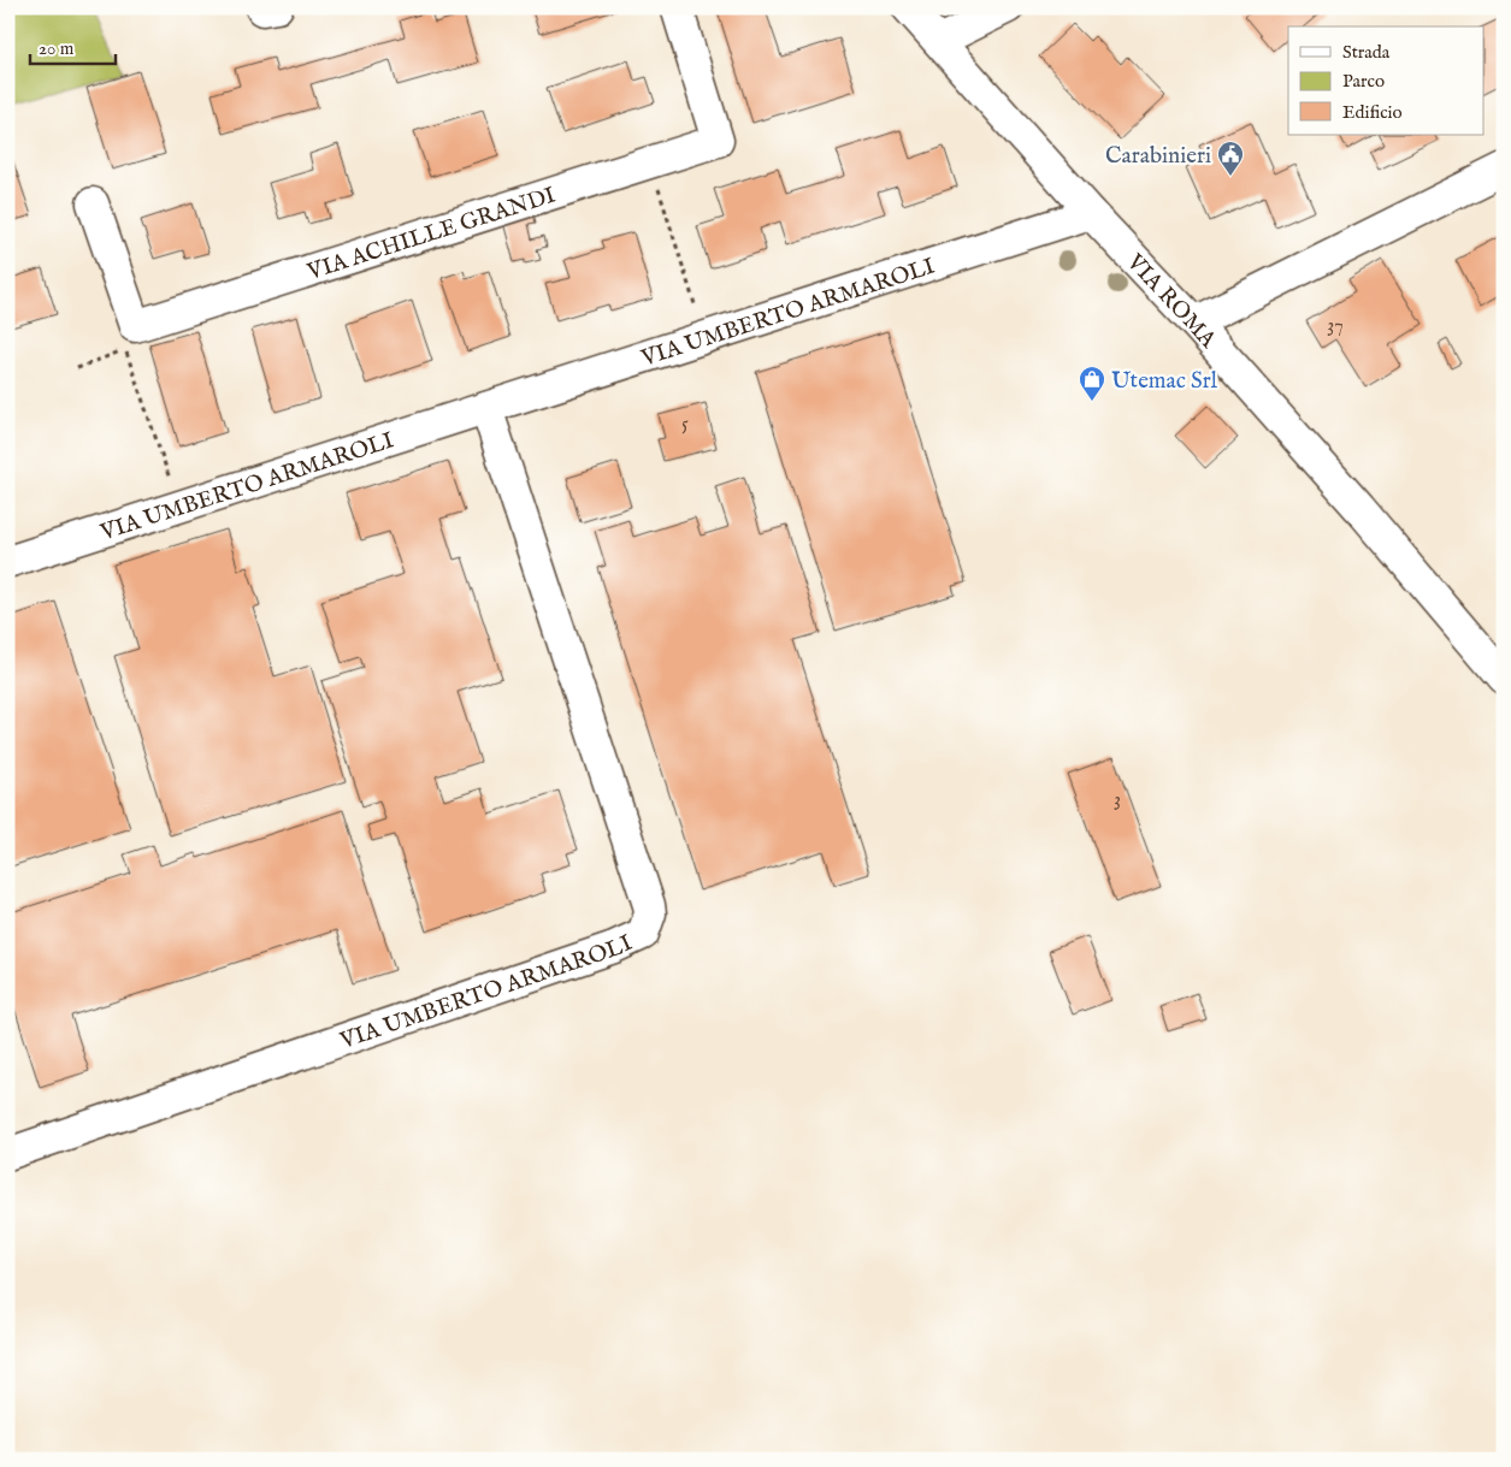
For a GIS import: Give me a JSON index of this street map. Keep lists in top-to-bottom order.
{
  "streets": {
    "street": ["VIA ACHILLE GRANDI", "VIA ROMA", "VIA UMBERTO ARMAROLI"]
  },
  "crossings": [
    ["VIA ROMA", "VIA UMBERTO ARMAROLI"]
  ],
  "places": {
    "public building": ["Carabinieri"],
    "shop": ["Utemac Srl"]
  },
  "house_numbers": ["37", "5", "3"],
  "legend": ["Strada", "Parco", "Edificio"],
  "scale_bar": "20 m"
}
